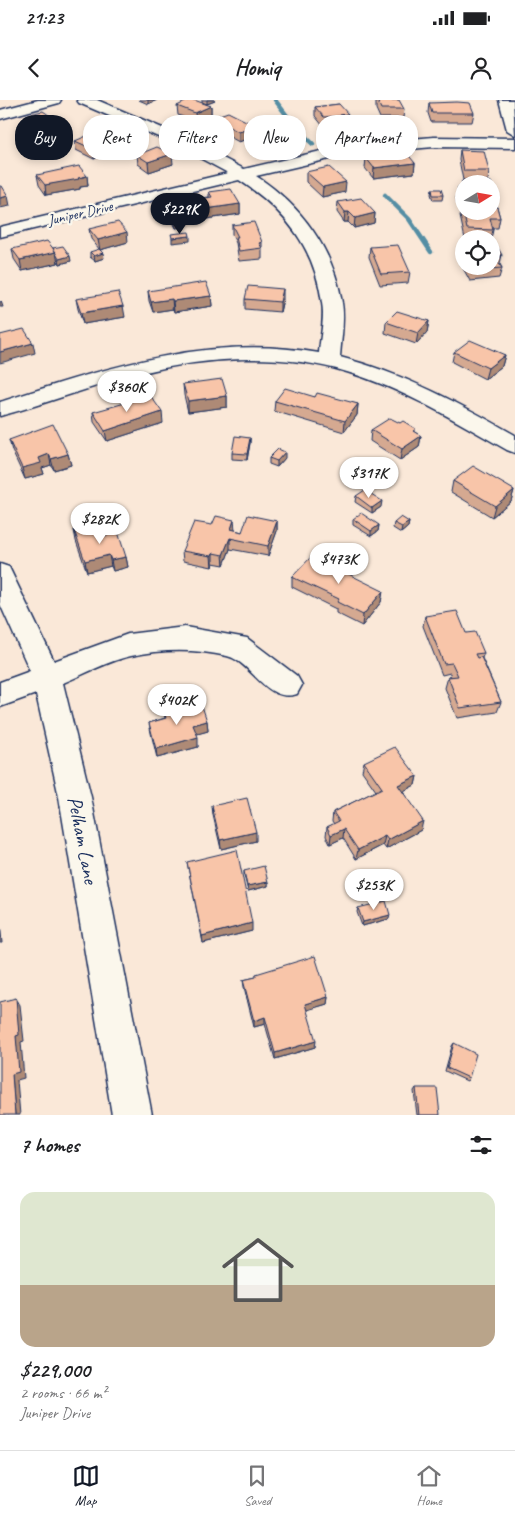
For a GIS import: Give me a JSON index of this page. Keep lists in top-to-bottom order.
{
  "streets": {
    "street": ["Juniper Drive", "Pelham Lane"]
  },
  "north": "right",
  "page": {
    "status": "21:23",
    "header": "Homiq",
    "chip": [
      "Buy",
      "Rent",
      "Filters",
      "New",
      "Apartment"
    ],
    "price": [
      "$229K",
      "$360K",
      "$317K",
      "$282K",
      "$473K",
      "$402K",
      "$253K"
    ],
    "heading": "7 homes",
    "list": [
      {
        "name": "$229,000",
        "note": "2 rooms · 66 m² · Juniper Drive"
      }
    ],
    "tabs": ["Map", "Saved", "Home"]
  }
}
